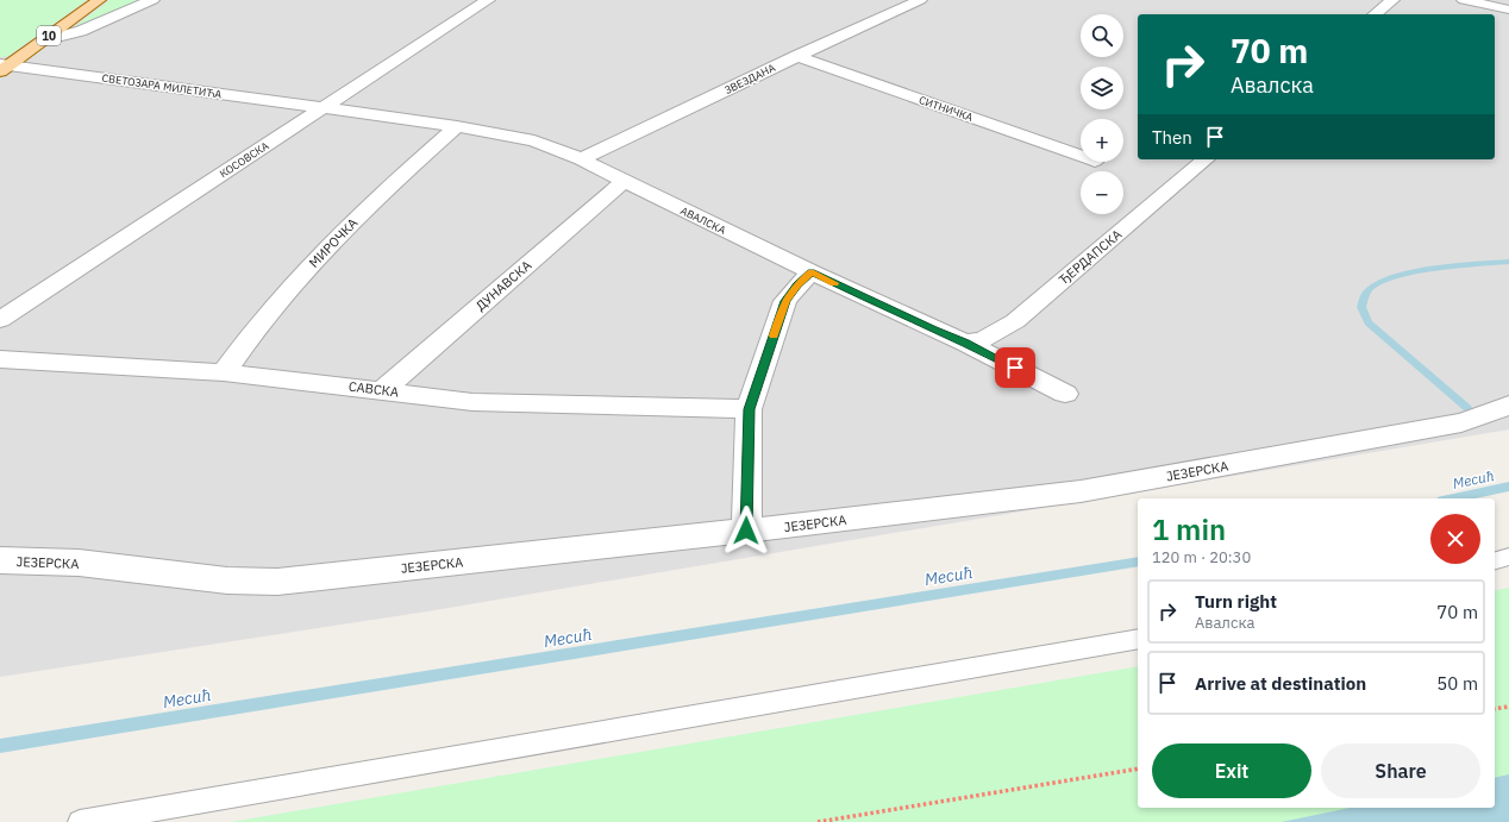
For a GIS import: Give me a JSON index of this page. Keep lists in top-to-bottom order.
{
  "streets": {
    "main road": ["10"],
    "street": [
      "ЗВЕЗДАНА",
      "СВЕТОЗАРА МИЛЕТИЋА",
      "СИТНИЧКА",
      "КОСОВСКА",
      "АВАЛСКА",
      "МИРОЧКА",
      "ЂЕРДАПСКА",
      "ДУНАВСКА",
      "САВСКА",
      "ЈЕЗЕРСКА"
    ]
  },
  "crossings": [
    ["10", "СВЕТОЗАРА МИЛЕТИЋА"],
    ["ЗВЕЗДАНА", "СИТНИЧКА"],
    ["ЗВЕЗДАНА", "АВАЛСКА"],
    ["СВЕТОЗАРА МИЛЕТИЋА", "КОСОВСКА"],
    ["СВЕТОЗАРА МИЛЕТИЋА", "АВАЛСКА"],
    ["КОСОВСКА", "АВАЛСКА"],
    ["АВАЛСКА", "МИРОЧКА"],
    ["АВАЛСКА", "ЂЕРДАПСКА"],
    ["АВАЛСКА", "ДУНАВСКА"],
    ["МИРОЧКА", "САВСКА"],
    ["ДУНАВСКА", "САВСКА"]
  ],
  "water": ["Месић"],
  "page": {
    "map_buttons": ["+", "−"],
    "turn": ["70 m", "Авалска"],
    "then": "Then",
    "heading": ["1 min", "120 m · 20:30"],
    "list": [
      {
        "name": "Turn right",
        "note": "Авалска",
        "value": "70 m"
      },
      {
        "name": "Arrive at destination",
        "value": "50 m"
      }
    ],
    "buttons": ["Exit", "Share"]
  }
}
